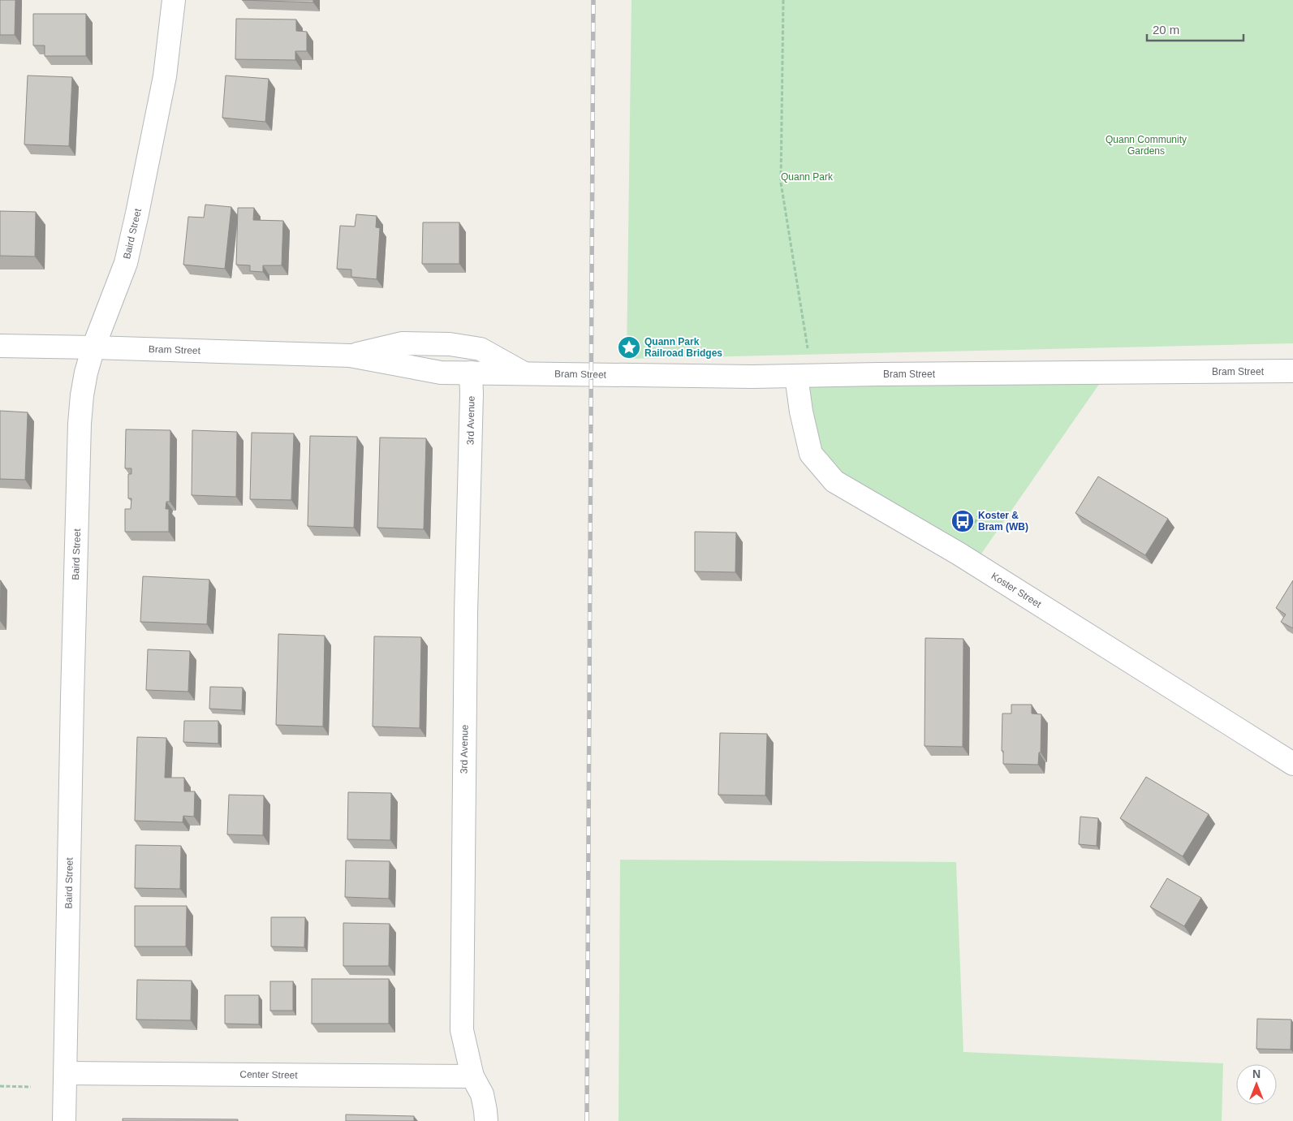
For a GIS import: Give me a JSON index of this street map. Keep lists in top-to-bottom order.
{
  "streets": {
    "street": [
      "Baird Street",
      "Bram Street",
      "3rd Avenue",
      "Koster Street",
      "Center Street"
    ]
  },
  "crossings": [
    ["Baird Street", "Bram Street"],
    ["Baird Street", "Center Street"],
    ["Bram Street", "3rd Avenue"],
    ["Bram Street", "Koster Street"],
    ["3rd Avenue", "Center Street"]
  ],
  "parks": ["Quann Community Gardens", "Quann Park"],
  "places": {
    "place": ["Quann Park Railroad Bridges"],
    "bus stop": ["Koster & Bram (WB)"]
  },
  "scale_bar": "20 m",
  "north": "top"
}
